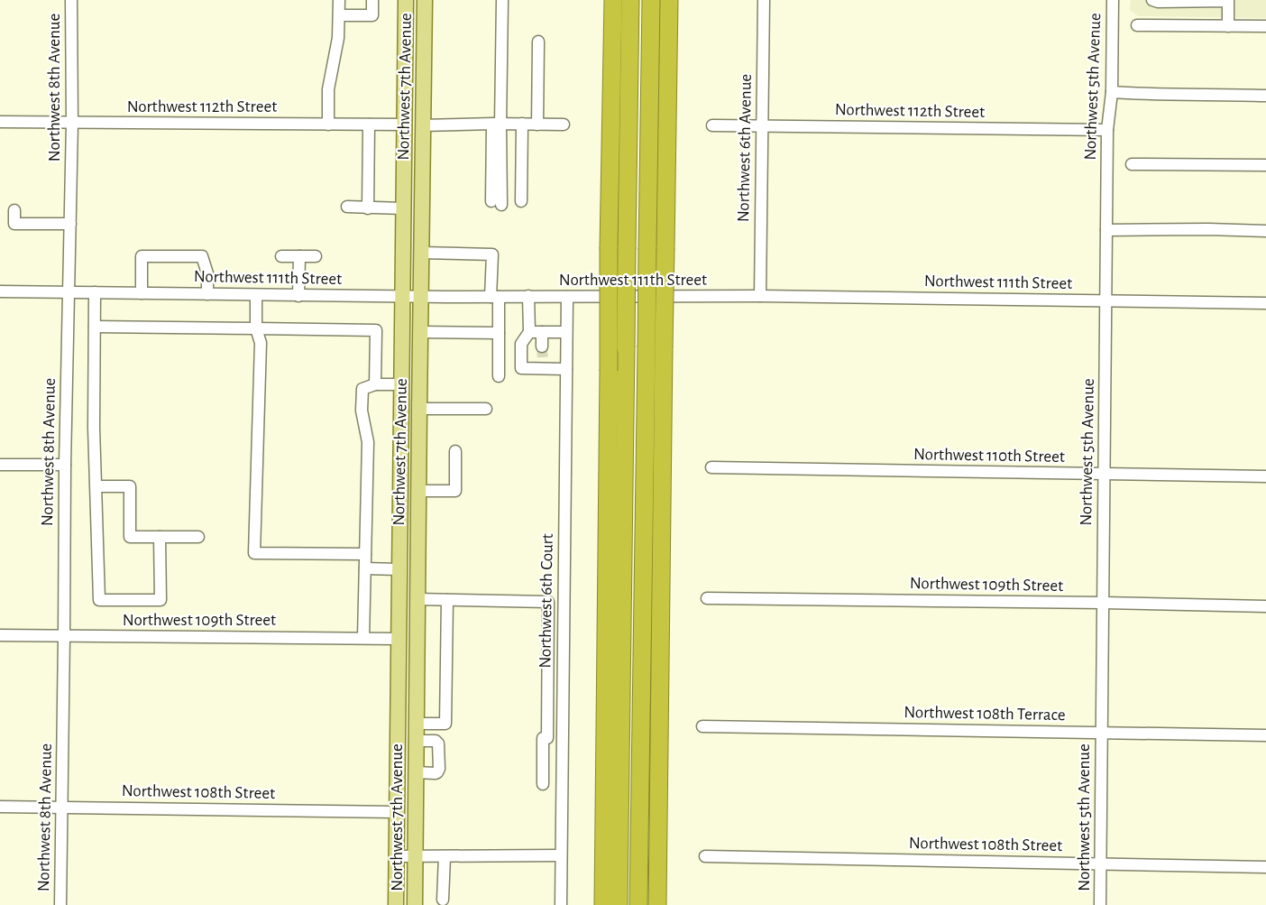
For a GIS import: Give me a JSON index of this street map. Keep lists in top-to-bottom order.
{
  "streets": {
    "main road": ["Northwest 7th Avenue"],
    "street": [
      "Northwest 5th Avenue",
      "Northwest 8th Avenue",
      "Northwest 112th Street",
      "Northwest 6th Avenue",
      "Northwest 111th Street",
      "Northwest 110th Street",
      "Northwest 109th Street",
      "Northwest 6th Court",
      "Northwest 108th Terrace",
      "Northwest 108th Street"
    ]
  },
  "crossings": [
    ["Northwest 7th Avenue", "Northwest 112th Street"],
    ["Northwest 7th Avenue", "Northwest 111th Street"],
    ["Northwest 7th Avenue", "Northwest 109th Street"],
    ["Northwest 7th Avenue", "Northwest 108th Street"],
    ["Northwest 5th Avenue", "Northwest 112th Street"],
    ["Northwest 5th Avenue", "Northwest 111th Street"],
    ["Northwest 5th Avenue", "Northwest 110th Street"],
    ["Northwest 5th Avenue", "Northwest 109th Street"],
    ["Northwest 5th Avenue", "Northwest 108th Terrace"],
    ["Northwest 5th Avenue", "Northwest 108th Street"],
    ["Northwest 8th Avenue", "Northwest 112th Street"],
    ["Northwest 8th Avenue", "Northwest 111th Street"],
    ["Northwest 8th Avenue", "Northwest 109th Street"],
    ["Northwest 8th Avenue", "Northwest 108th Street"],
    ["Northwest 112th Street", "Northwest 6th Avenue"],
    ["Northwest 6th Avenue", "Northwest 111th Street"],
    ["Northwest 111th Street", "Northwest 6th Court"]
  ]
}
